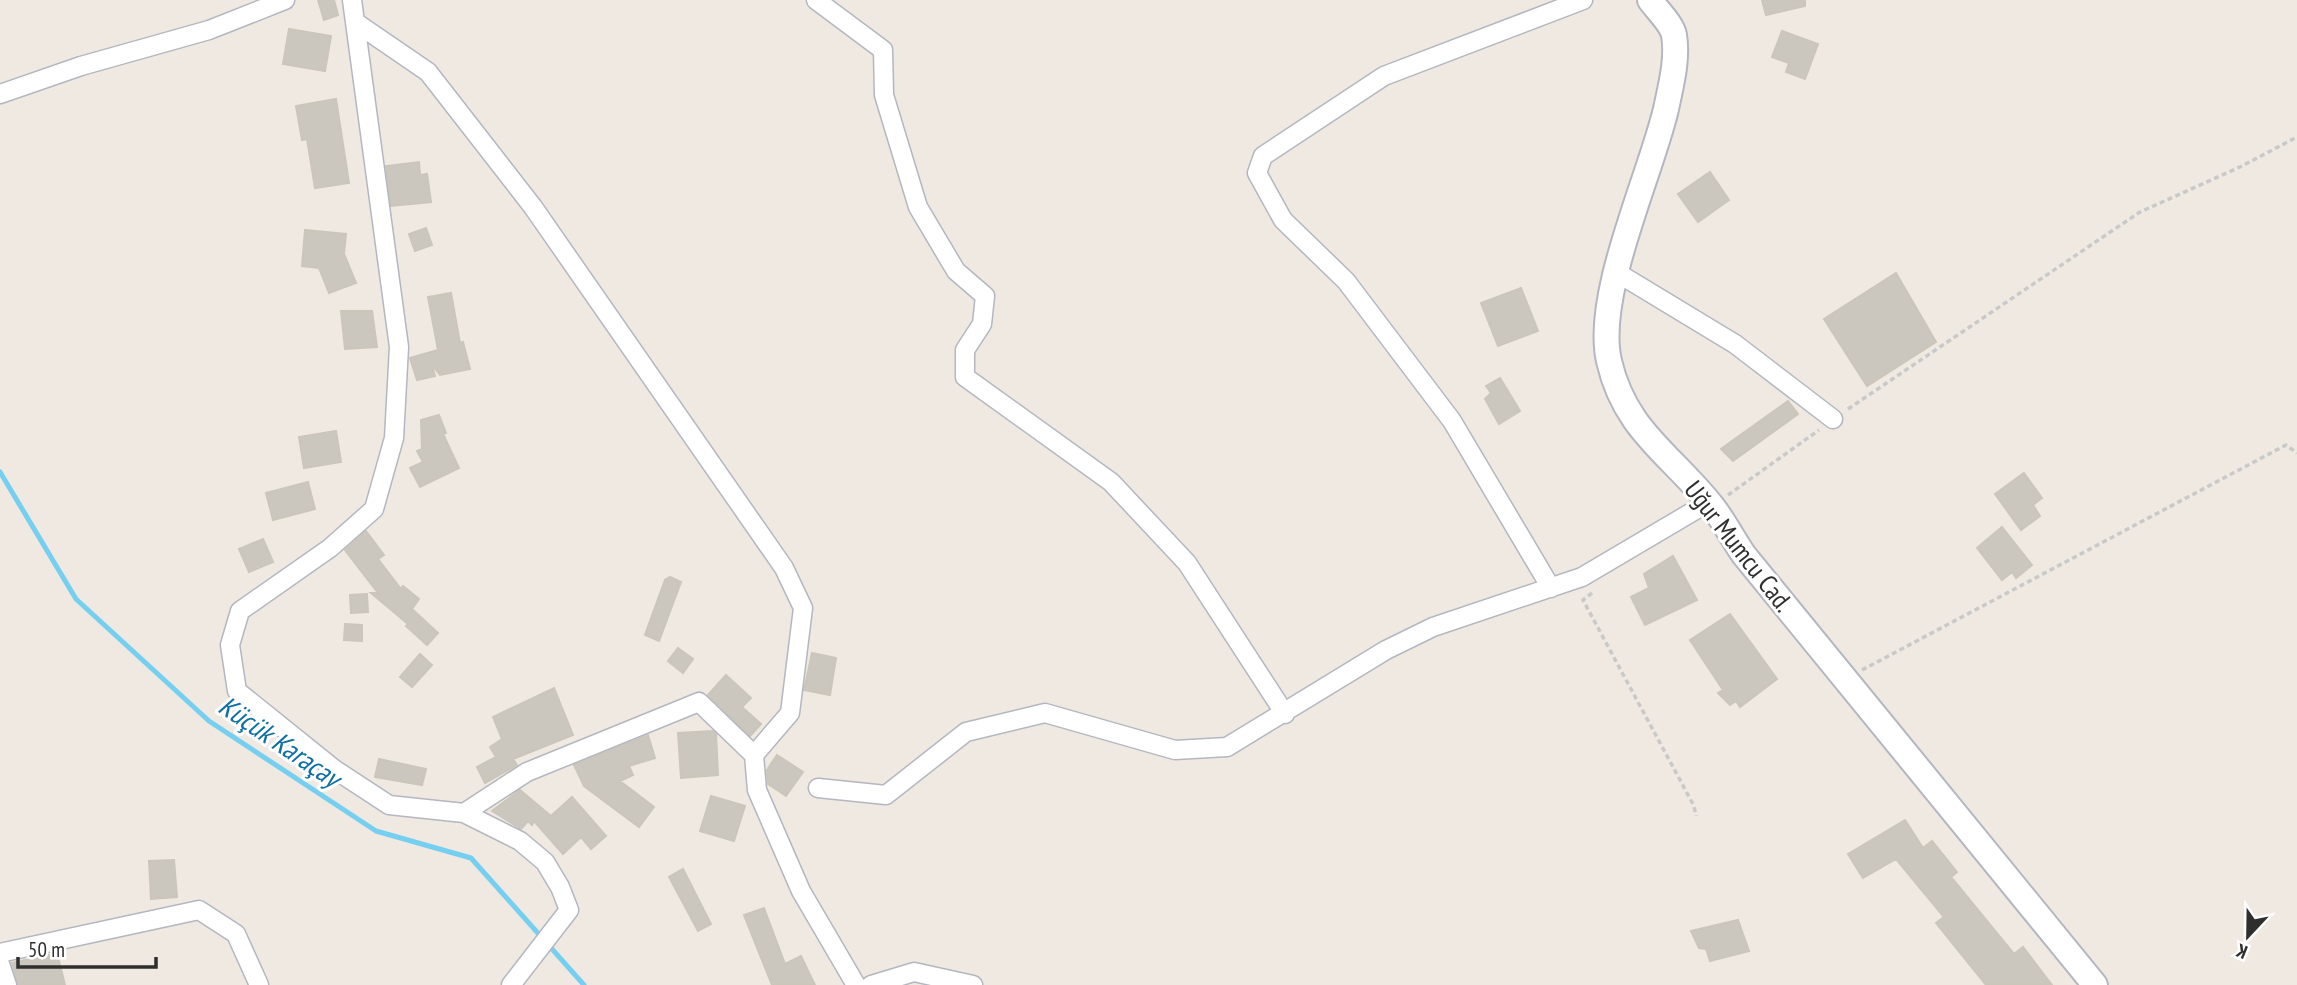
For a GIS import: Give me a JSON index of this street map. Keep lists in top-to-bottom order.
{
  "streets": {
    "street": ["Uğur Mumcu Cad."]
  },
  "water": ["Küçük Karaçay"],
  "scale_bar": "50 m",
  "north": "bottom"
}
